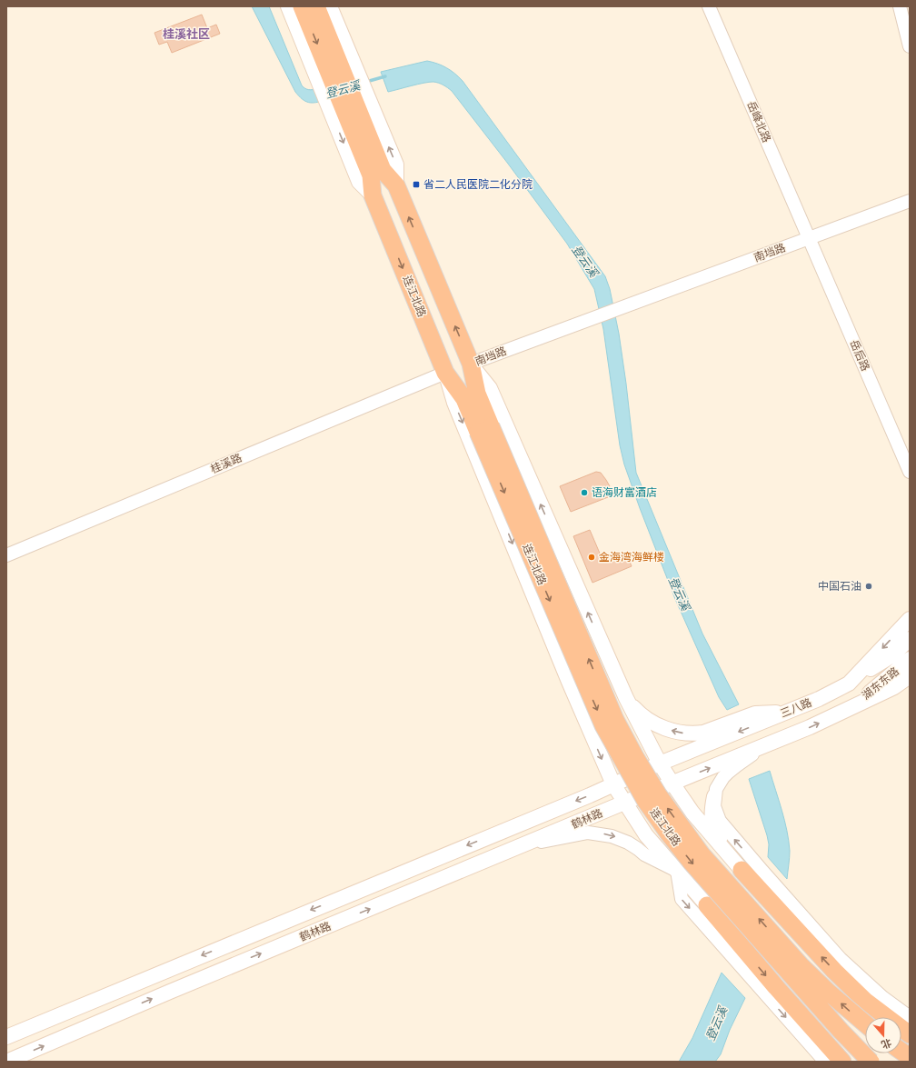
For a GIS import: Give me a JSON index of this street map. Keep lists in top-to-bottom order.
{
  "streets": {
    "highway": ["连江北路"],
    "main road": ["湖东东路", "三八路", "鹤林路"],
    "street": [
      "岳峰北路",
      "南垱路",
      "岳后路",
      "桂溪路"
    ]
  },
  "crossings": [
    ["岳峰北路", "南垱路"],
    ["岳峰北路", "岳后路"],
    ["南垱路", "连江北路"],
    ["南垱路", "岳后路"],
    ["连江北路", "桂溪路"],
    ["湖东东路", "三八路"],
    ["三八路", "鹤林路"]
  ],
  "one_way": ["鹤林路"],
  "districts": ["桂溪社区"],
  "water": ["登云溪"],
  "places": {
    "transit": ["省二人民医院二化分院"],
    "other": ["语海财富酒店", "金海湾海鲜楼", "中国石油"]
  },
  "north": "bottom"
}
